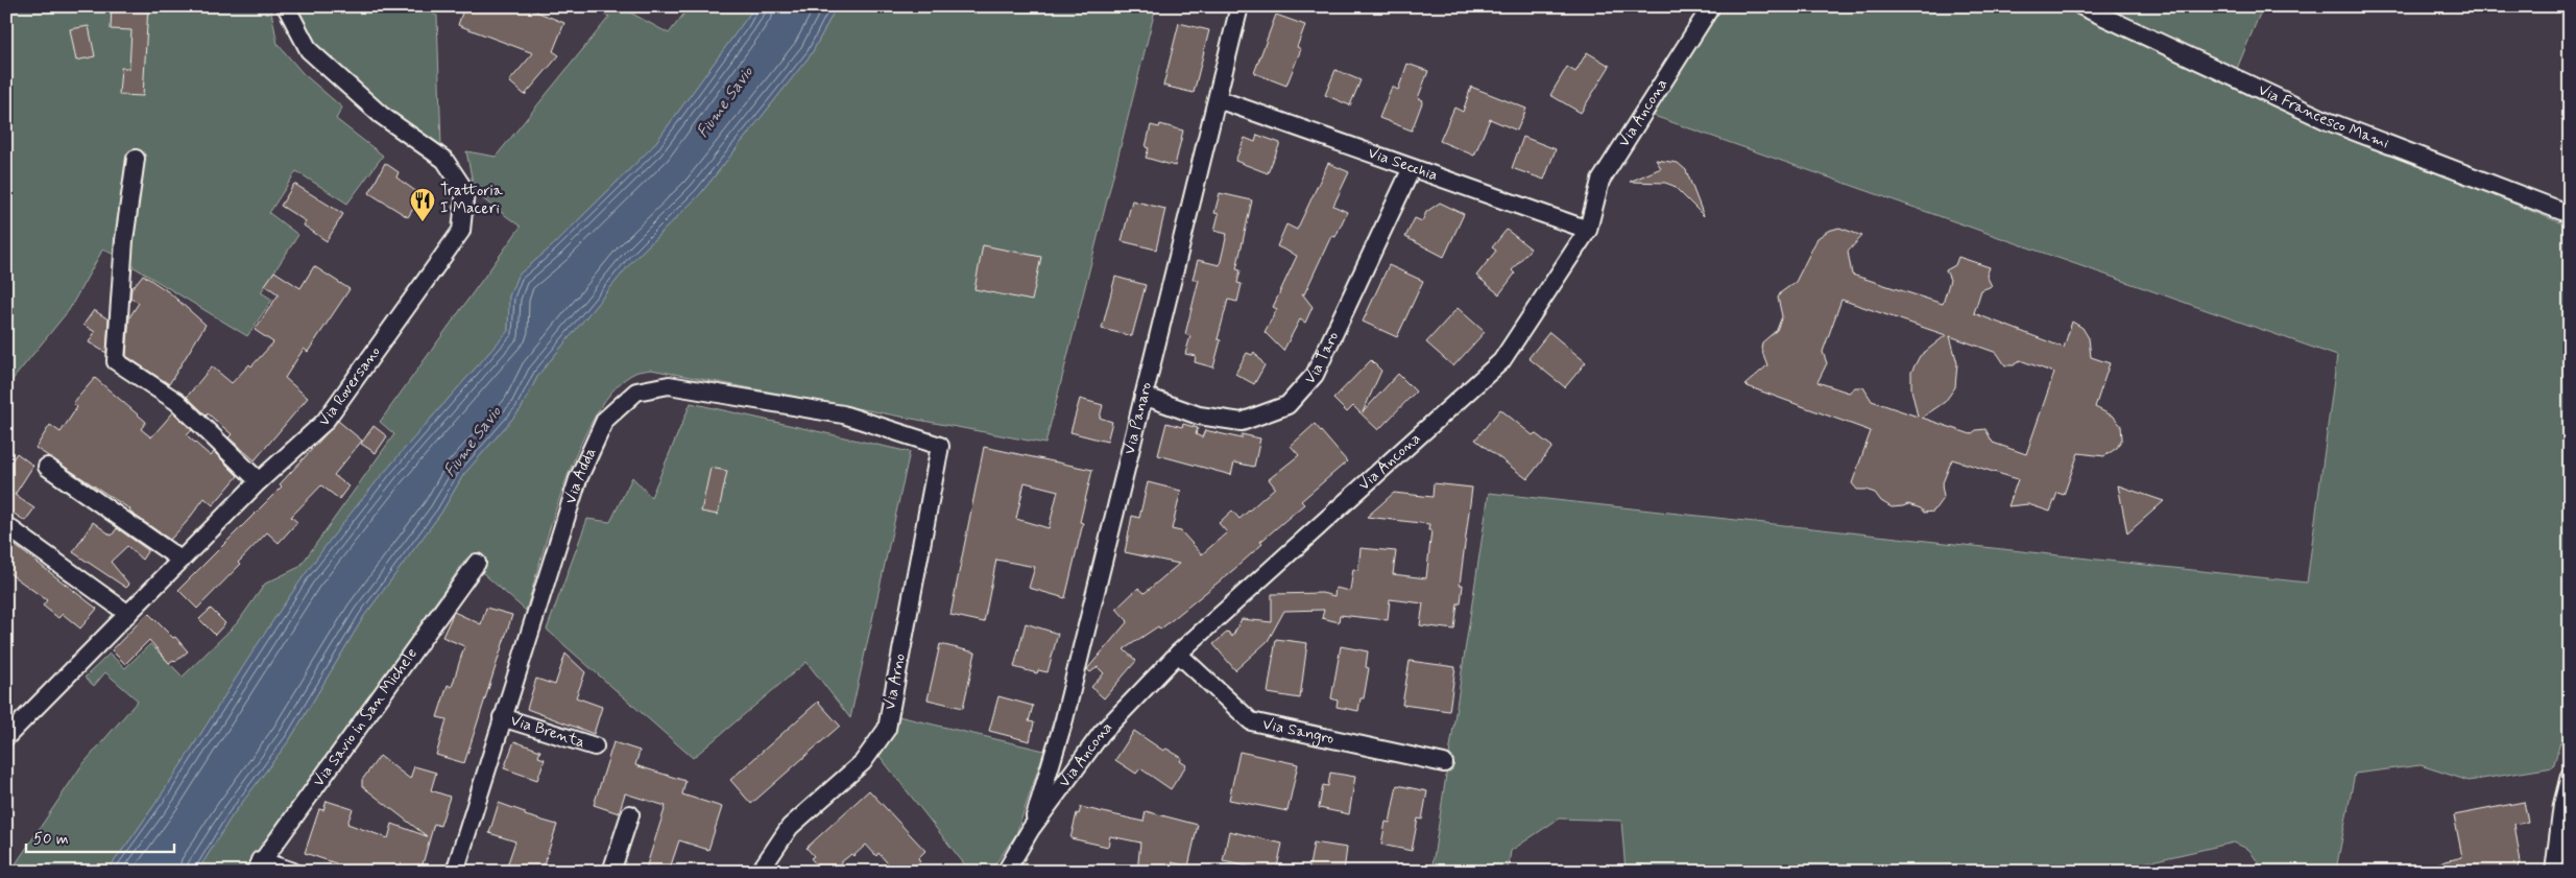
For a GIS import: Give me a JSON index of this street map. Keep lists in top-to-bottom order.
{
  "streets": {
    "street": [
      "Via Ancona",
      "Via Francesco Mami",
      "Via Secchia",
      "Via Taro",
      "Via Roversano",
      "Via Panaro",
      "Via Adda",
      "Via Arno",
      "Via Savio in San Michele",
      "Via Brenta",
      "Via Sangro"
    ]
  },
  "crossings": [
    ["Via Ancona", "Via Secchia"],
    ["Via Ancona", "Via Panaro"],
    ["Via Ancona", "Via Sangro"],
    ["Via Secchia", "Via Taro"],
    ["Via Secchia", "Via Panaro"],
    ["Via Taro", "Via Panaro"],
    ["Via Adda", "Via Arno"],
    ["Via Adda", "Via Brenta"]
  ],
  "water": ["Fiume Savio"],
  "places": {
    "restaurant": ["Trattoria I Maceri"]
  },
  "scale_bar": "50 m"
}
